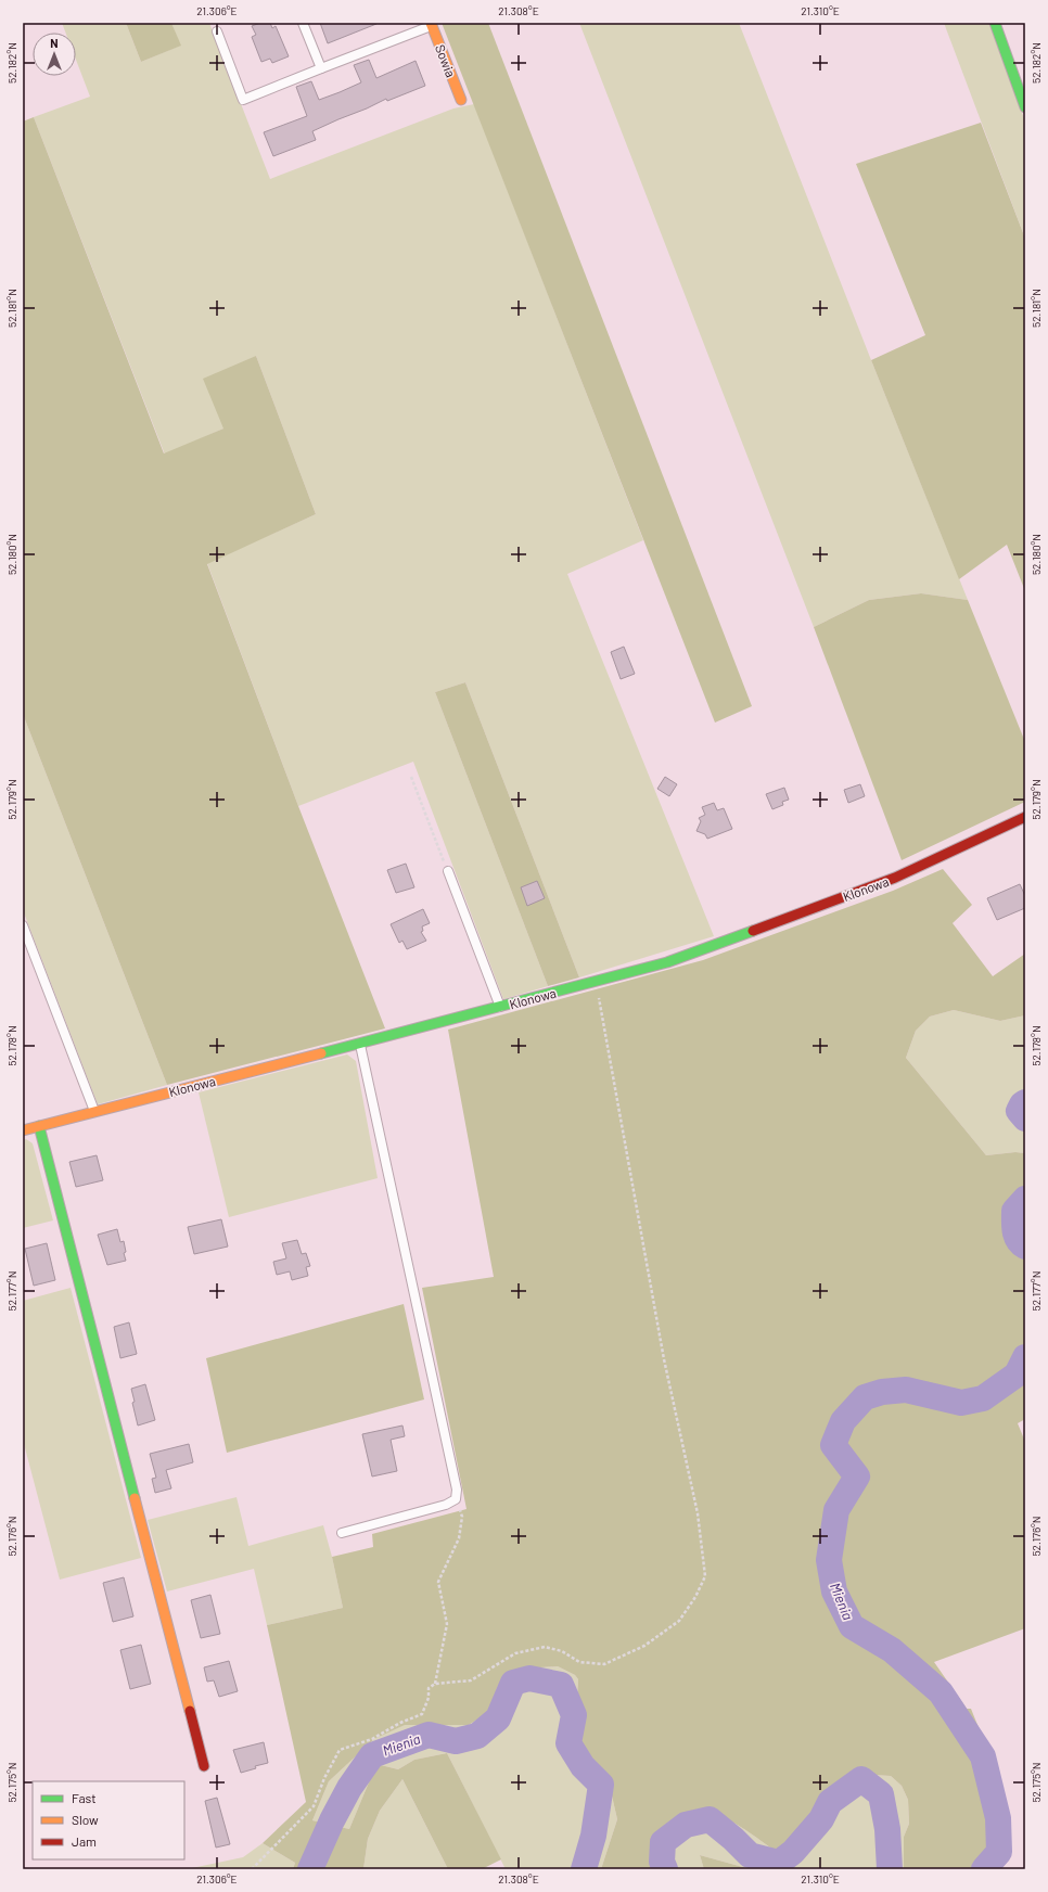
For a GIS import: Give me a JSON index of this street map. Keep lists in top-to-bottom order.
{
  "streets": {
    "street": ["Sowia", "Klonowa"]
  },
  "water": ["Mienia"],
  "legend": ["Fast", "Slow", "Jam"],
  "north": "top",
  "coordinates": [
    "21.306°E",
    "21.308°E",
    "21.310°E",
    "52.182°N",
    "52.181°N",
    "52.180°N",
    "52.179°N",
    "52.178°N",
    "52.177°N",
    "52.176°N",
    "52.175°N"
  ]
}
